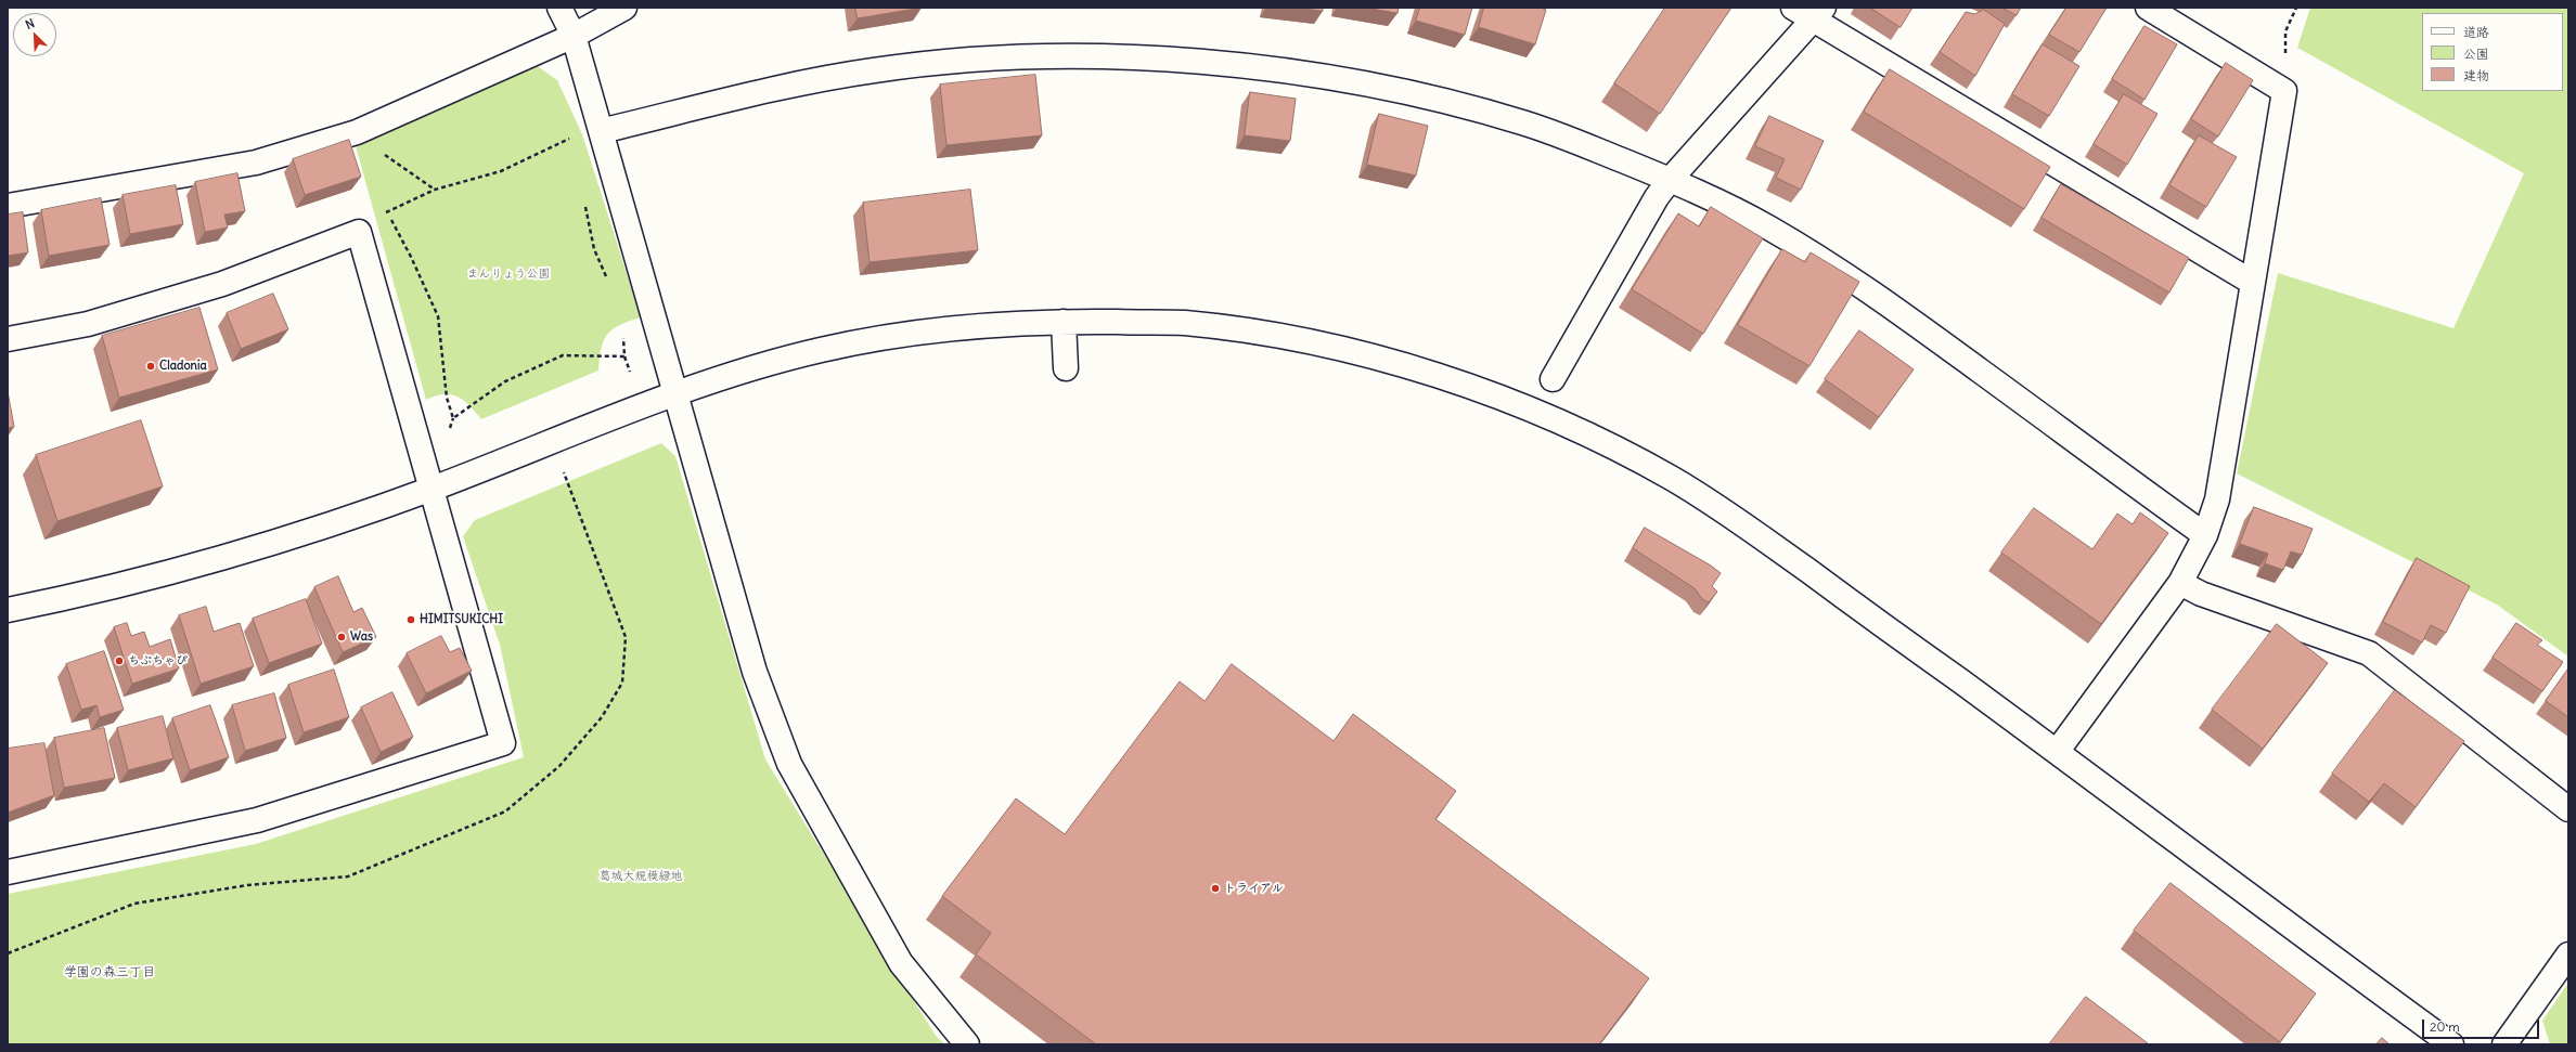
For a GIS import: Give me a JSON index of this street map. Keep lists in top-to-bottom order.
{
  "districts": ["学園の森三丁目"],
  "parks": ["まんりょう公園", "葛城大規模緑地"],
  "places": [
    "Cladonia",
    "HIMITSUKICHI",
    "Was",
    "ちぷちゃぴ",
    "トライアル"
  ],
  "legend": ["道路", "公園", "建物"],
  "scale_bar": "20 m",
  "north": "top left"
}
